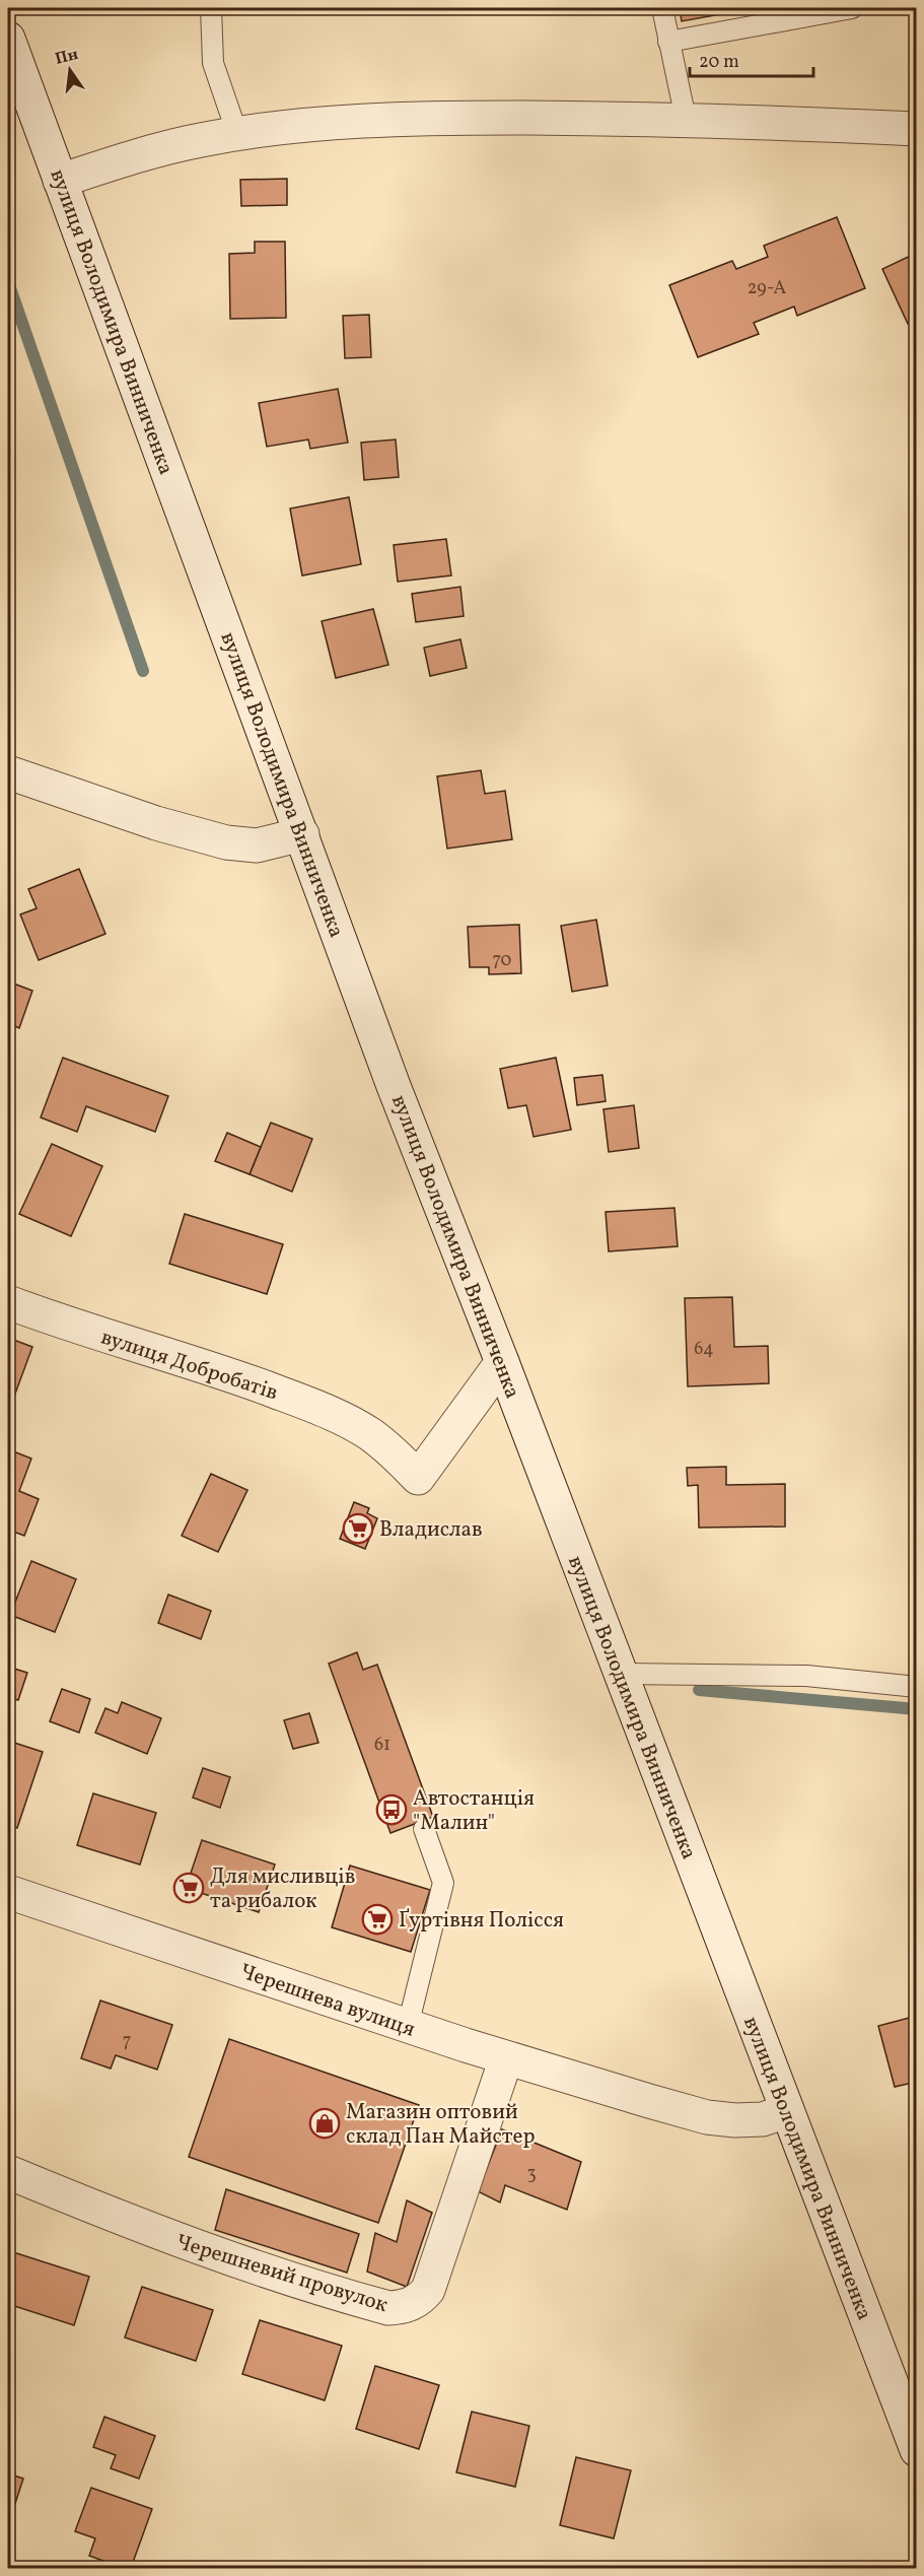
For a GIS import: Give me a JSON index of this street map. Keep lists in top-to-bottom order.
{
  "streets": {
    "street": [
      "вулиця Володимира Винниченка",
      "вулиця Добробатів",
      "Черешнева вулиця",
      "Черешневий провулок"
    ]
  },
  "crossings": [
    ["вулиця Володимира Винниченка", "вулиця Добробатів"],
    ["вулиця Володимира Винниченка", "Черешнева вулиця"],
    ["Черешнева вулиця", "Черешневий провулок"]
  ],
  "places": {
    "supermarket": ["Владислав", "Для мисливців та рибалок", "Ґуртівня Полісся"],
    "bus stop": ["Автостанція \"Малин\""],
    "shop": ["Магазин оптовий склад Пан Майстер"]
  },
  "house_numbers": [
    "29-А",
    "70",
    "64",
    "61",
    "7",
    "3"
  ],
  "scale_bar": "20 m",
  "north": "top"
}
